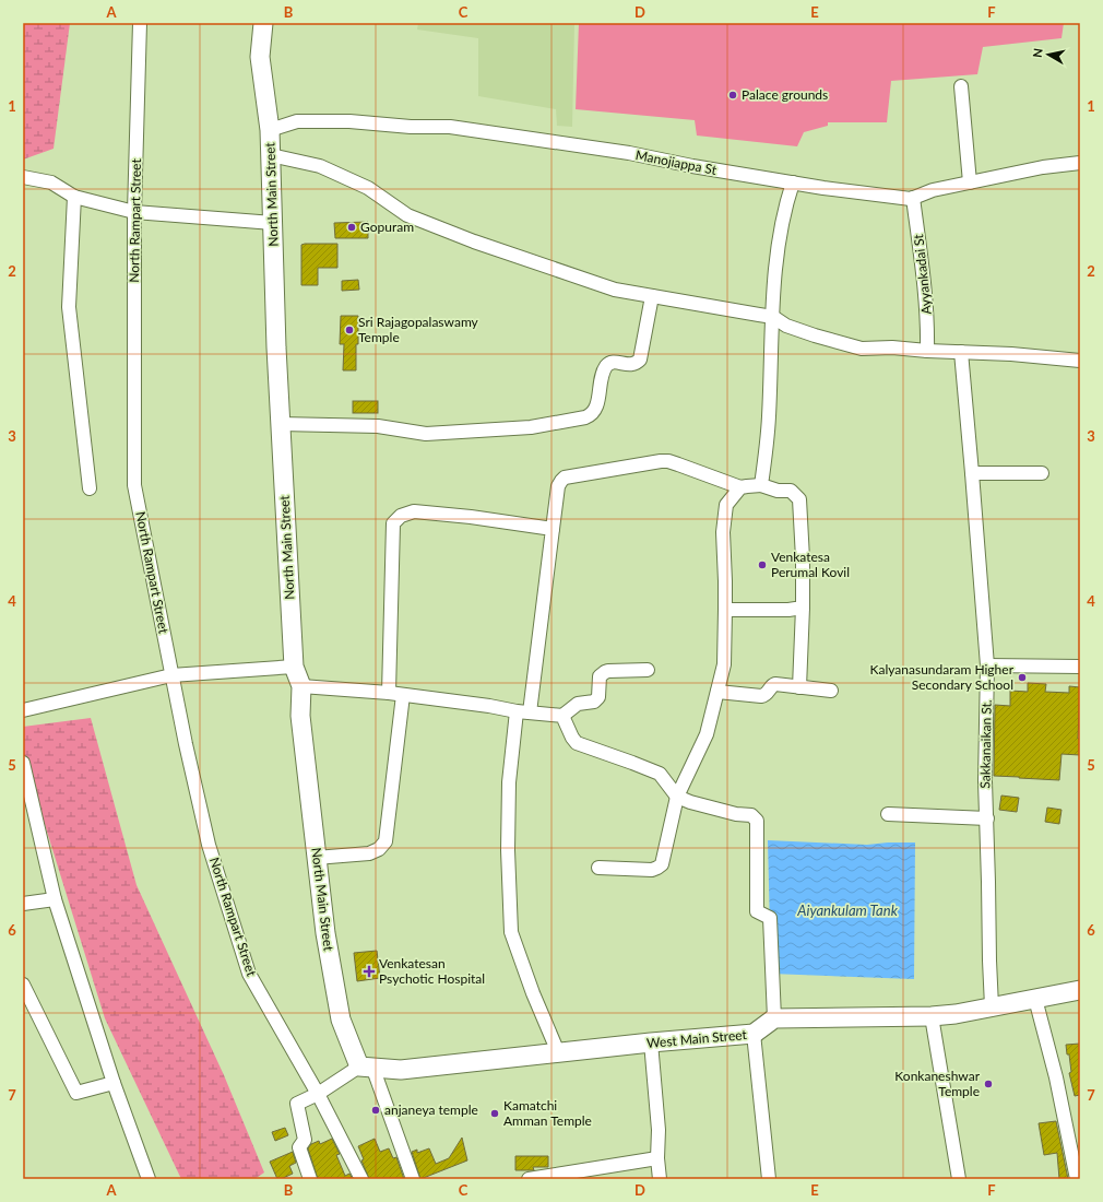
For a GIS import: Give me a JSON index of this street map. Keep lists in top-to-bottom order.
{
  "streets": {
    "street": [
      "Manojiappa St",
      "North Main Street",
      "North Rampart Street",
      "Ayyankadai St",
      "Sakkanaikan St.",
      "West Main Street"
    ]
  },
  "crossings": [
    ["Manojiappa St", "North Main Street"],
    ["Manojiappa St", "Ayyankadai St"],
    ["North Main Street", "West Main Street"]
  ],
  "water": ["Aiyankulam Tank"],
  "places": {
    "other": [
      "Palace grounds",
      "Gopuram",
      "Sri Rajagopalaswamy Temple",
      "Venkatesa Perumal Kovil",
      "Kalyanasundaram Higher Secondary School",
      "Konkaneshwar Temple",
      "anjaneya temple",
      "Kamatchi Amman Temple"
    ],
    "health": ["Venkatesan Psychotic Hospital"]
  },
  "north": "left",
  "grid": {
    "columns": [
      "A",
      "B",
      "C",
      "D",
      "E",
      "F"
    ],
    "rows": [
      "1",
      "2",
      "3",
      "4",
      "5",
      "6",
      "7"
    ]
  }
}
